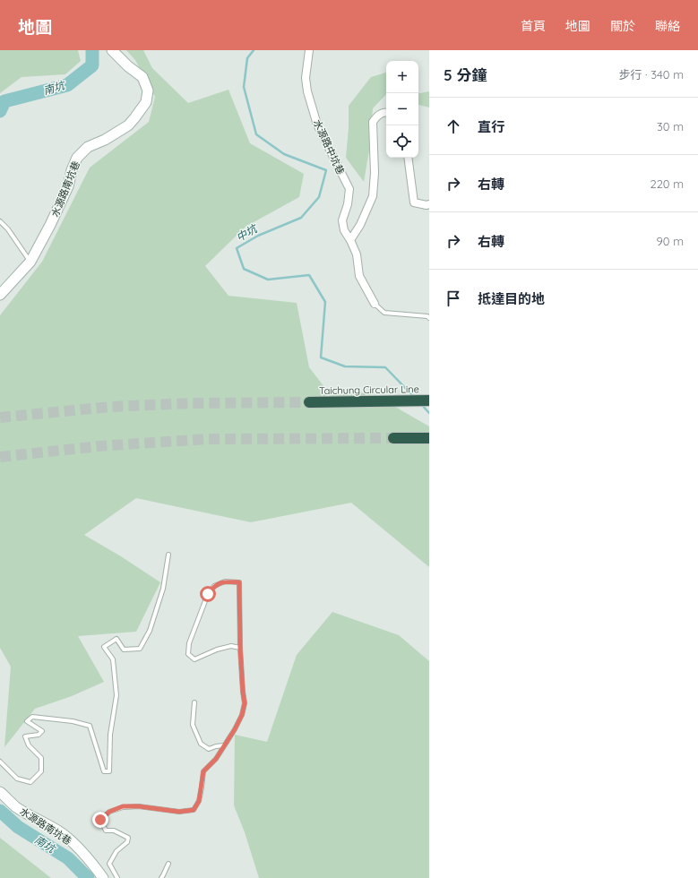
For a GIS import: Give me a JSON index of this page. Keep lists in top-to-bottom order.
{
  "streets": {
    "highway": ["Taichung Circular Line"],
    "street": ["水源路中坑巷", "水源路南坑巷"]
  },
  "water": ["南坑", "中坑"],
  "page": {
    "header": "地圖",
    "nav": [
      "首頁",
      "地圖",
      "關於",
      "聯絡"
    ],
    "heading": ["5 分鐘", "步行 · 340 m"],
    "map_buttons": ["+", "−"],
    "list": [
      ["直行", "30 m"],
      ["右轉", "220 m"],
      ["右轉", "90 m"],
      "抵達目的地"
    ]
  }
}
